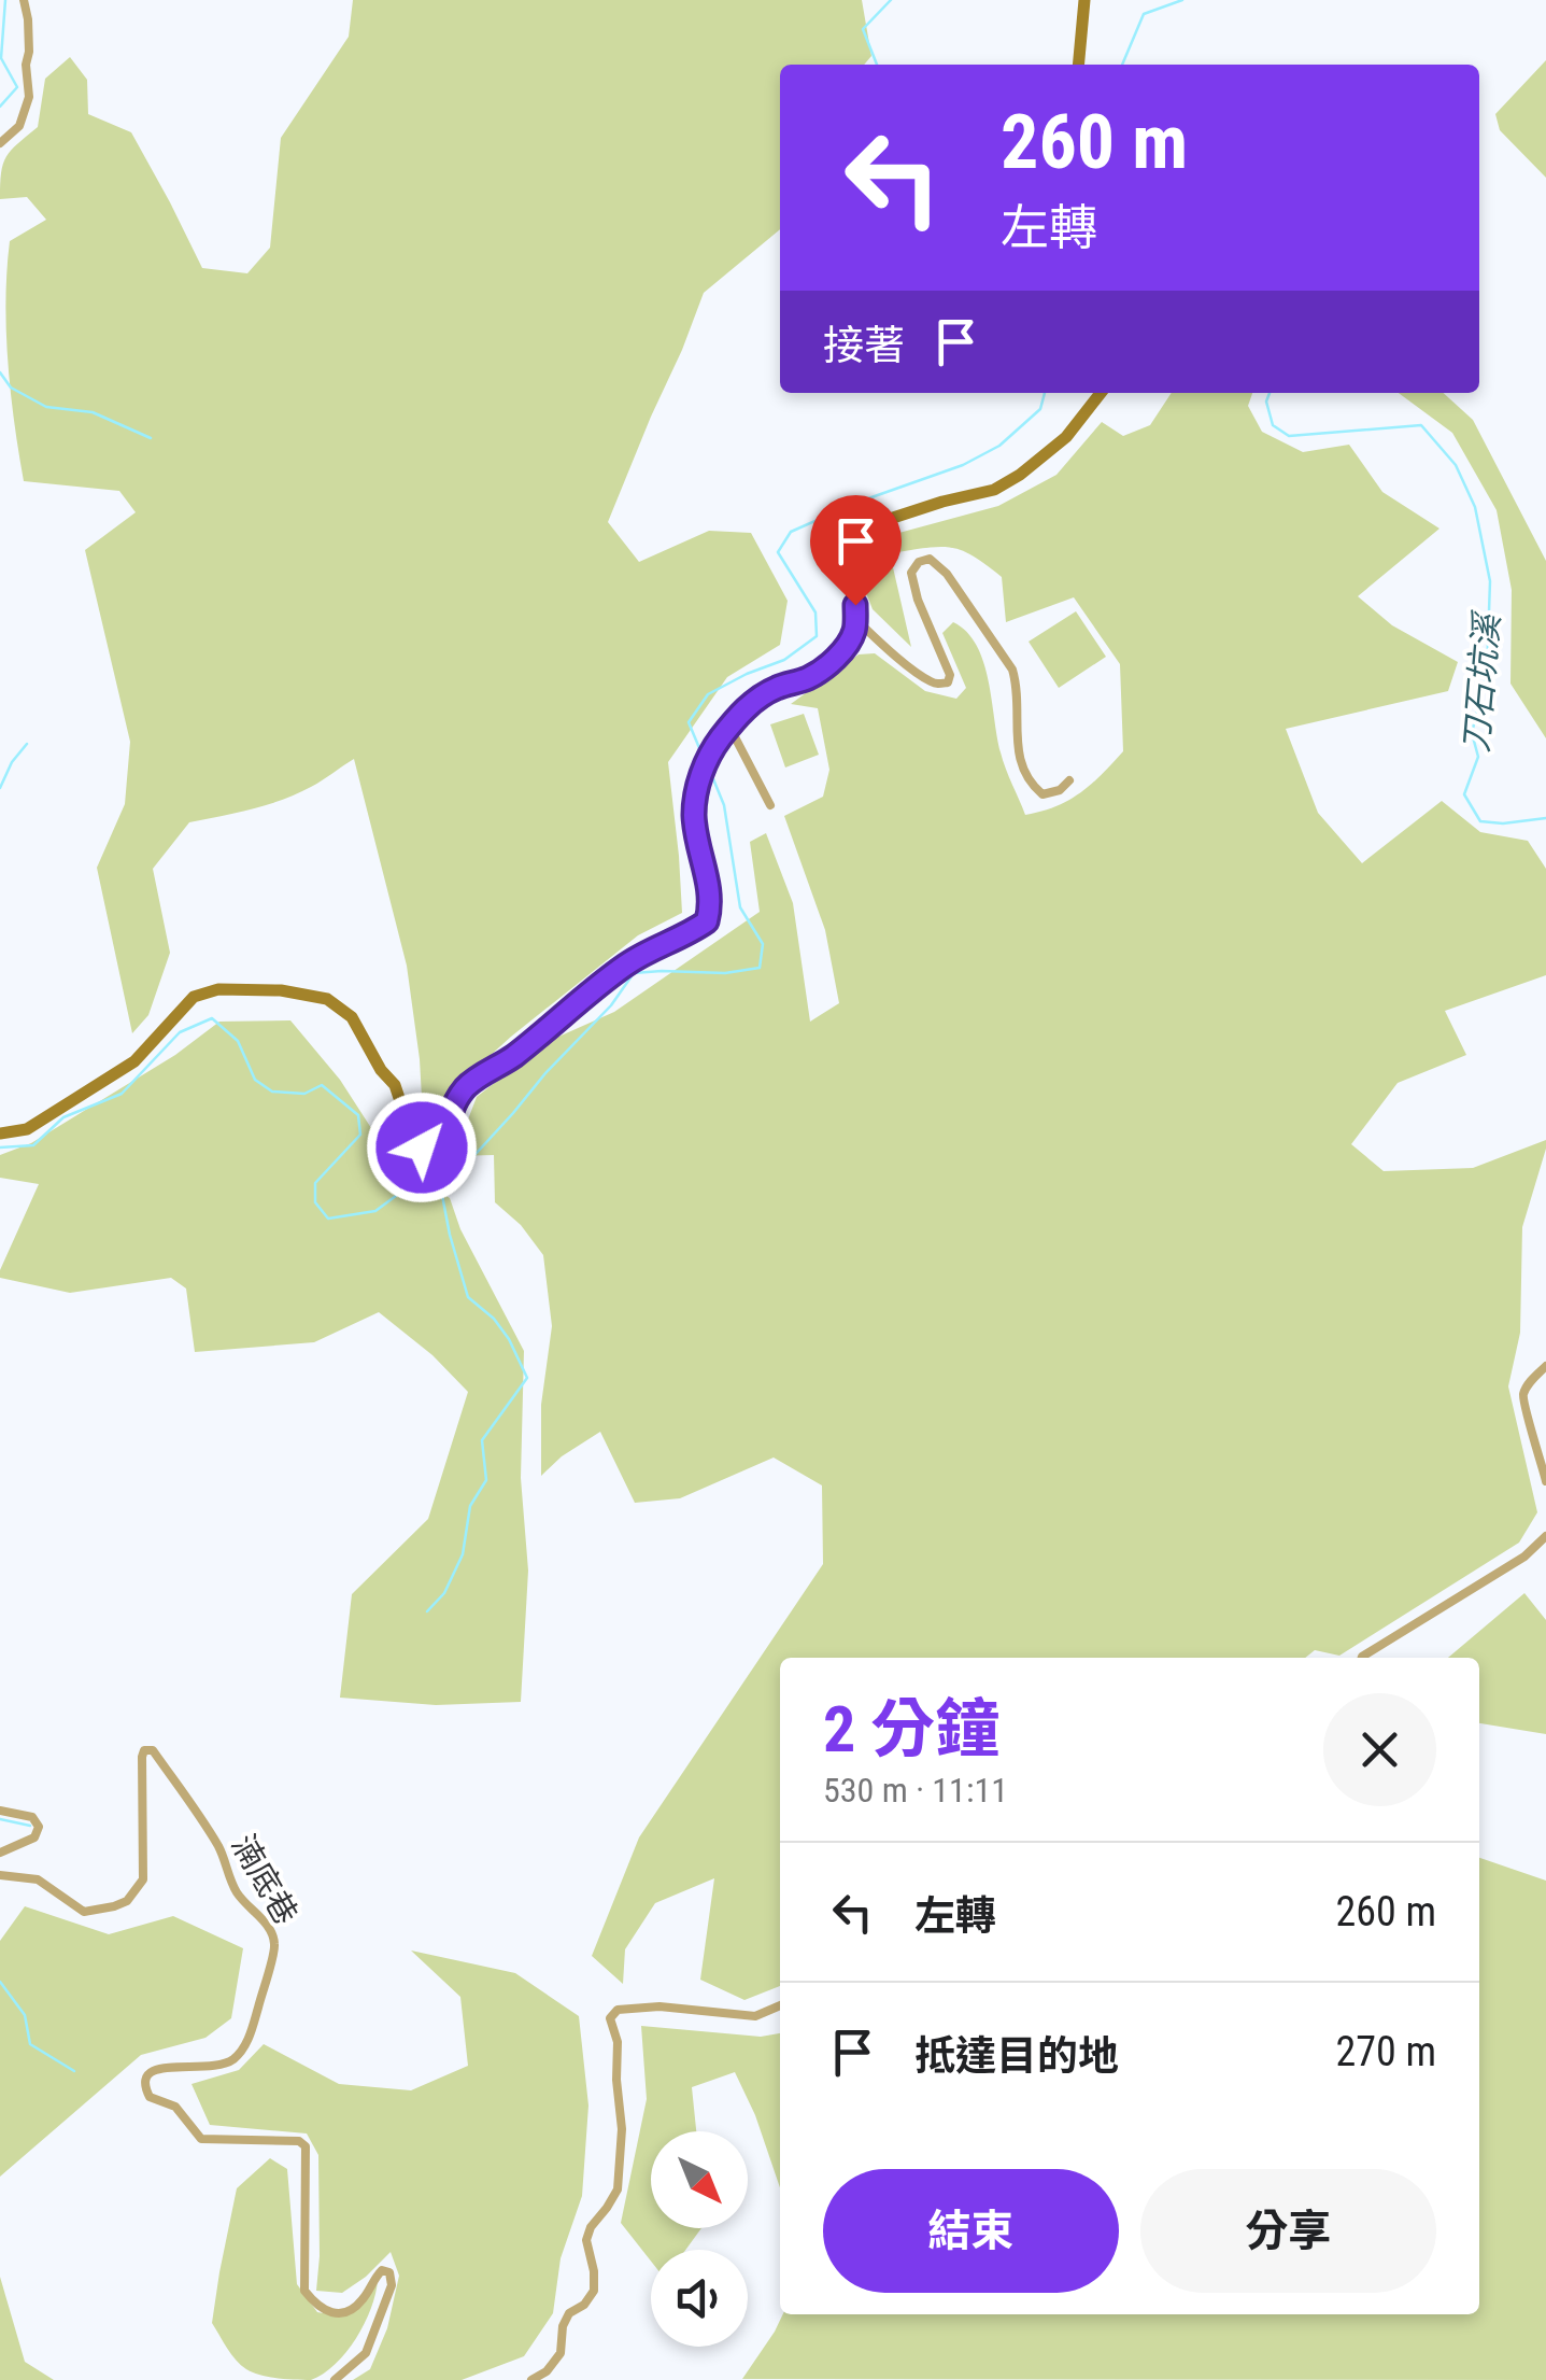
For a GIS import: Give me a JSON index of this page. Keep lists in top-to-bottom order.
{
  "streets": {
    "street": ["湳底巷"]
  },
  "water": ["刀石坑溪"],
  "north": "bottom right",
  "page": {
    "turn": ["260 m", "左轉"],
    "then": "接著",
    "heading": ["2 分鐘", "530 m · 11:11"],
    "list": [
      {
        "name": "左轉",
        "value": "260 m"
      },
      {
        "name": "抵達目的地",
        "value": "270 m"
      }
    ],
    "buttons": ["結束", "分享"]
  }
}
